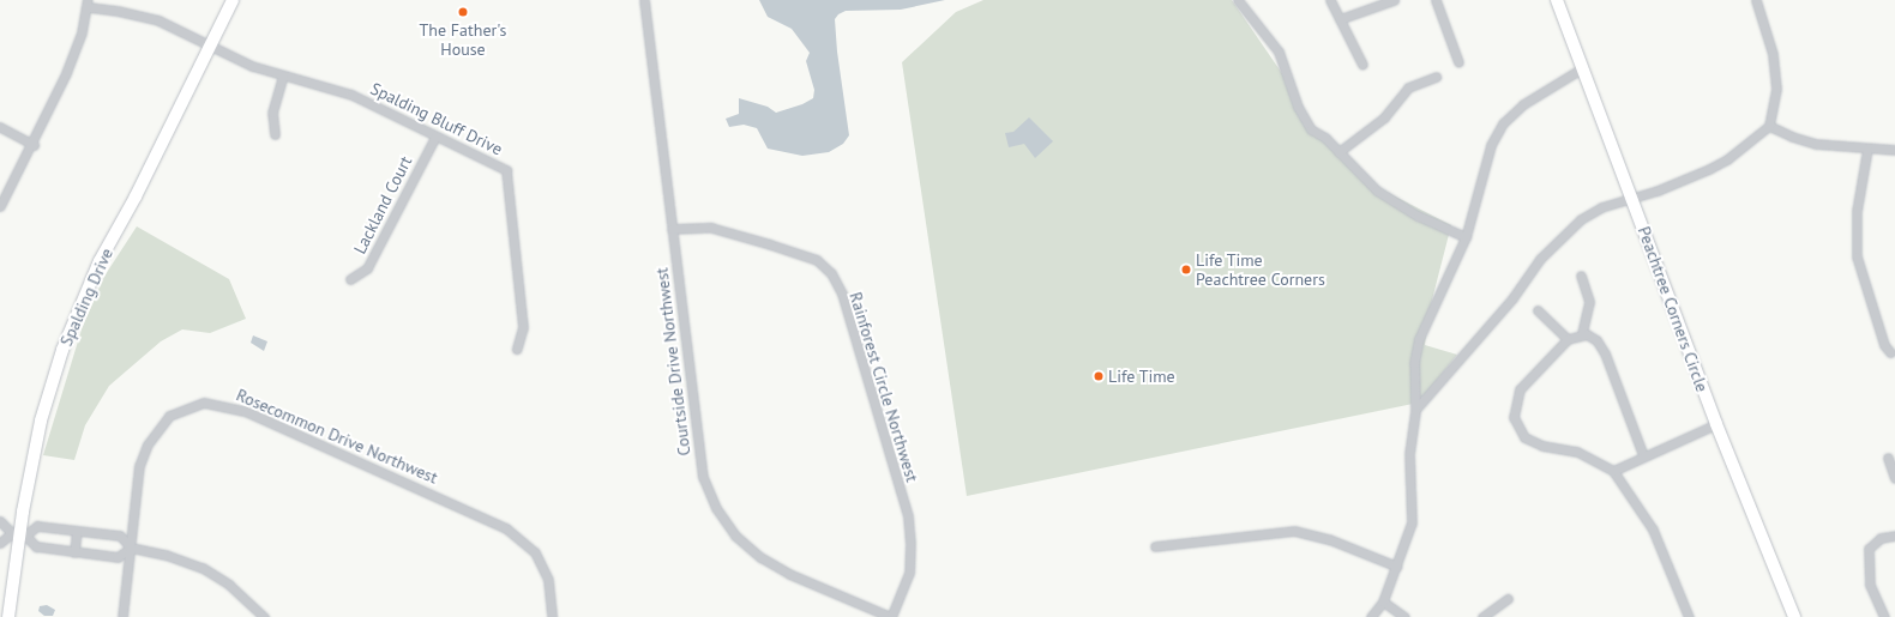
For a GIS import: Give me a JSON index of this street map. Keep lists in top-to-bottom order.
{
  "streets": {
    "street": [
      "Spalding Bluff Drive",
      "Lackland Court",
      "Spalding Drive",
      "Peachtree Corners Circle",
      "Courtside Drive Northwest",
      "Rainforest Circle Northwest",
      "Rosecommon Drive Northwest"
    ]
  },
  "crossings": [
    ["Spalding Bluff Drive", "Lackland Court"],
    ["Spalding Bluff Drive", "Spalding Drive"],
    ["Courtside Drive Northwest", "Rainforest Circle Northwest"]
  ],
  "places": ["The Father's House", "Life Time Peachtree Corners", "Life Time"]
}
